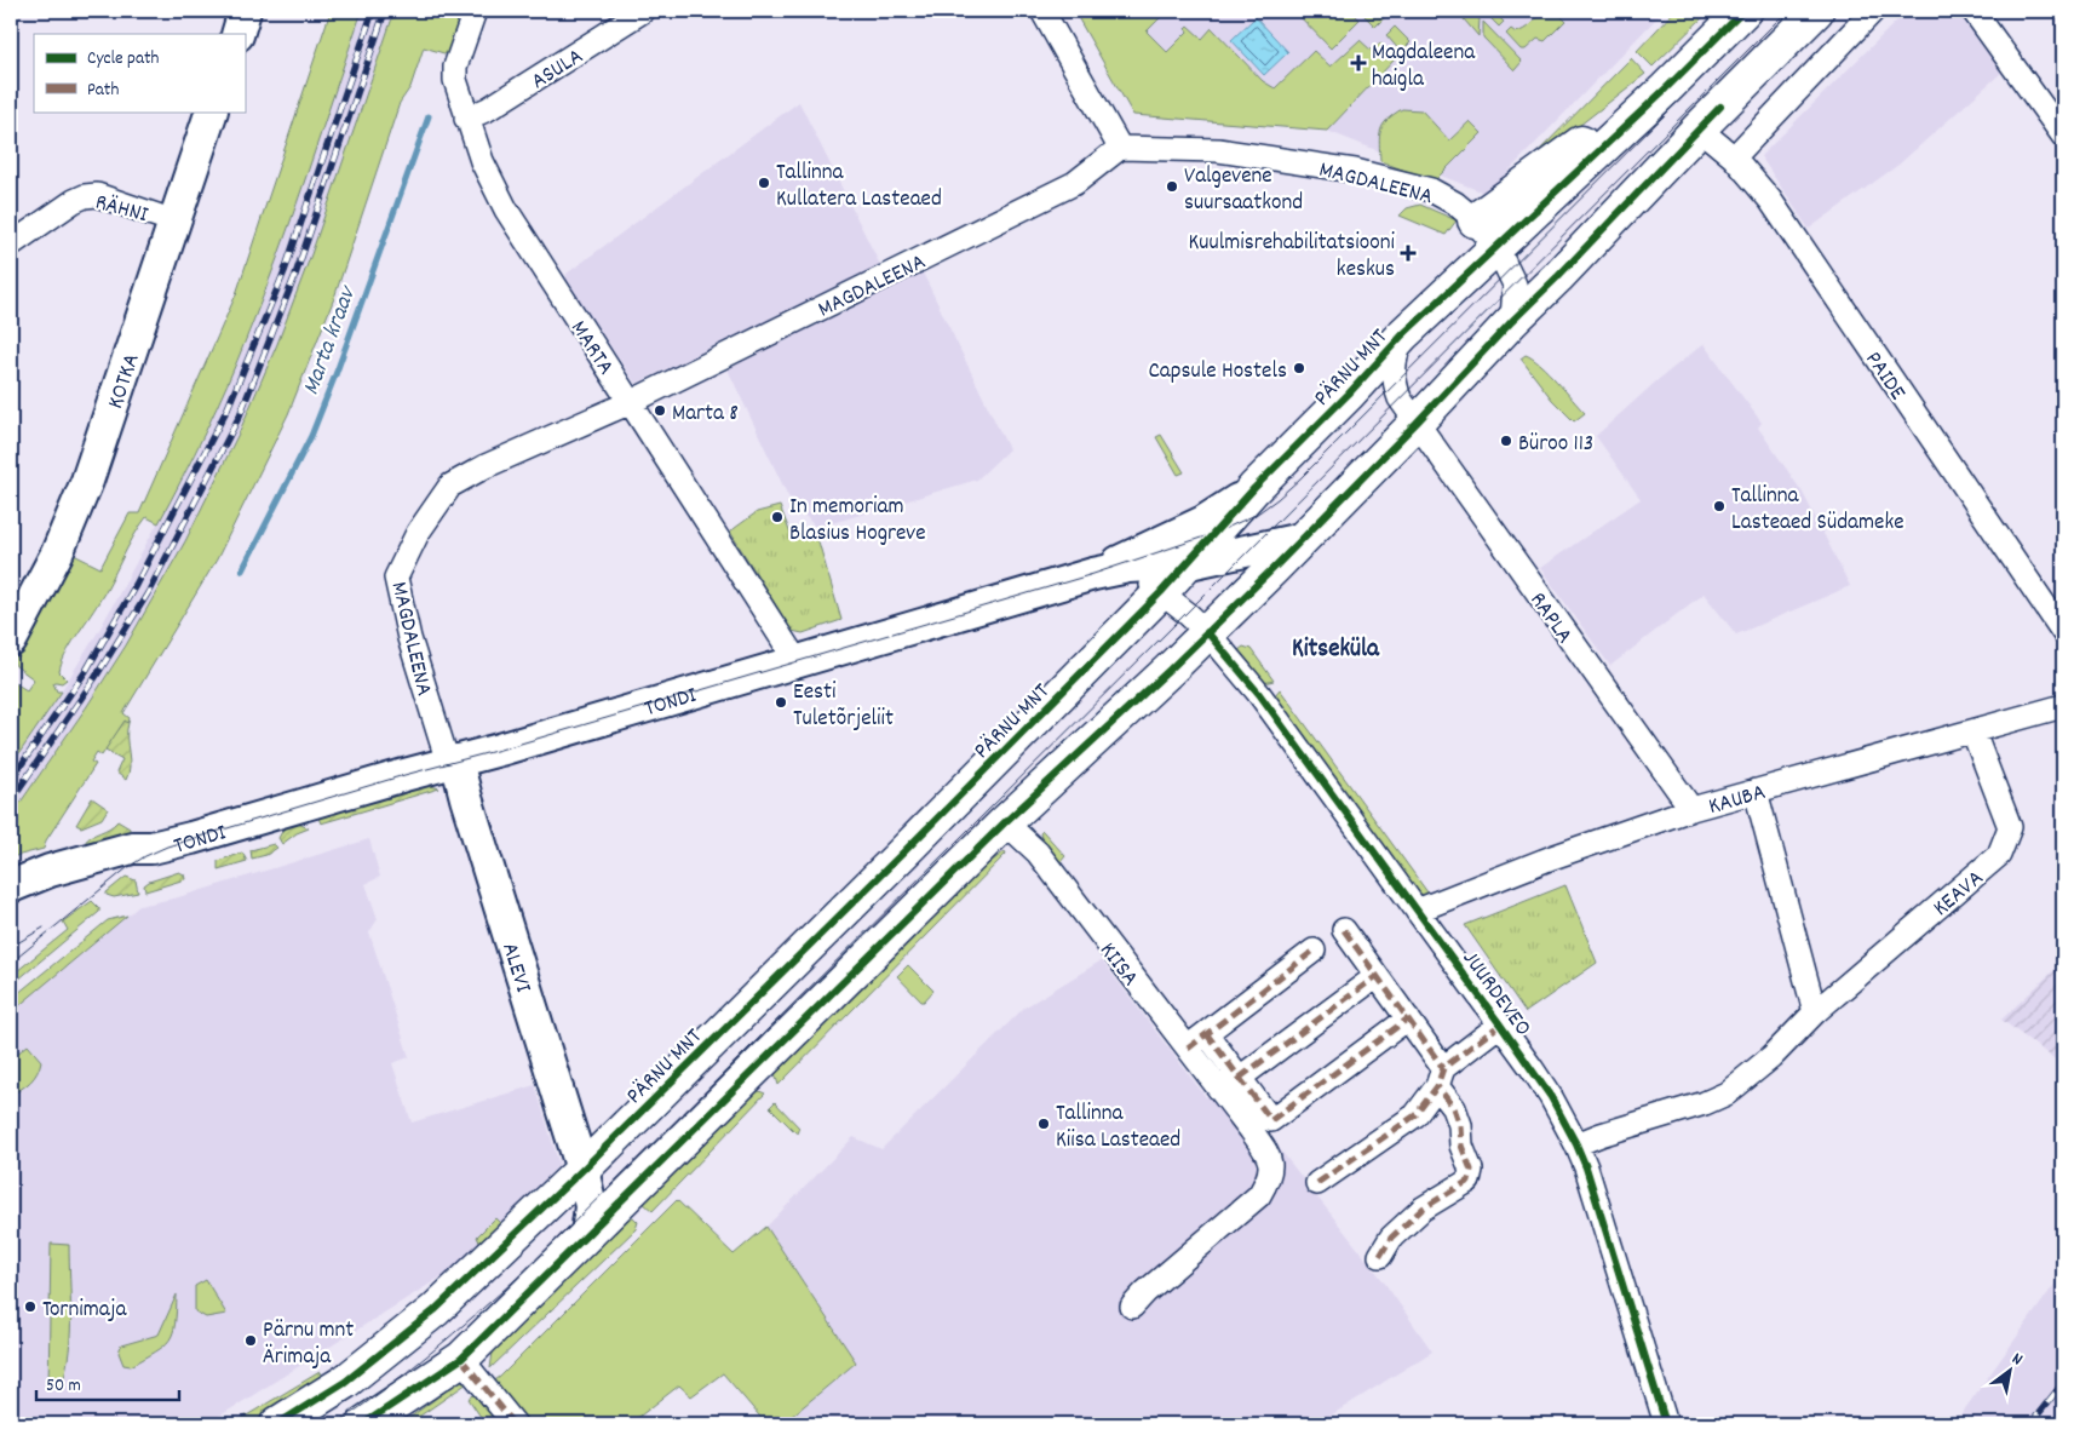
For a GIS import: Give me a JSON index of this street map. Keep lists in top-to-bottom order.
{
  "streets": {
    "main road": ["PÄRNU MNT"],
    "street": [
      "ASULA",
      "MAGDALEENA",
      "RÄHNI",
      "MARTA",
      "PAIDE",
      "KOTKA",
      "RAPLA",
      "TONDI",
      "KAUBA",
      "KEAVA",
      "KIISA",
      "ALEVI",
      "JUURDEVEO"
    ]
  },
  "crossings": [
    ["ASULA", "MARTA"],
    ["MAGDALEENA", "MARTA"],
    ["MAGDALEENA", "PÄRNU MNT"],
    ["MAGDALEENA", "TONDI"],
    ["MAGDALEENA", "ALEVI"],
    ["RÄHNI", "KOTKA"],
    ["MARTA", "TONDI"],
    ["PÄRNU MNT", "RAPLA"],
    ["PÄRNU MNT", "TONDI"],
    ["PÄRNU MNT", "ALEVI"],
    ["PÄRNU MNT", "JUURDEVEO"],
    ["RAPLA", "KAUBA"],
    ["TONDI", "ALEVI"],
    ["TONDI", "JUURDEVEO"],
    ["KAUBA", "KEAVA"],
    ["KAUBA", "JUURDEVEO"],
    ["KEAVA", "JUURDEVEO"]
  ],
  "districts": ["Kitseküla"],
  "water": ["Marta kraav"],
  "places": {
    "health": ["Magdaleena haigla", "Kuulmisrehabilitatsiooni keskus"],
    "other": [
      "Tallinna Kullatera Lasteaed",
      "Valgevene suursaatkond",
      "Capsule Hostels",
      "Marta 8",
      "Büroo 113",
      "Tallinna Lasteaed Südameke",
      "In memoriam Blasius Hogreve",
      "Eesti Tuletõrjeliit",
      "Tallinna Kiisa Lasteaed",
      "Tornimaja",
      "Pärnu mnt Ärimaja"
    ]
  },
  "legend": ["Cycle path", "Path"],
  "scale_bar": "50 m",
  "north": "top right"
}
